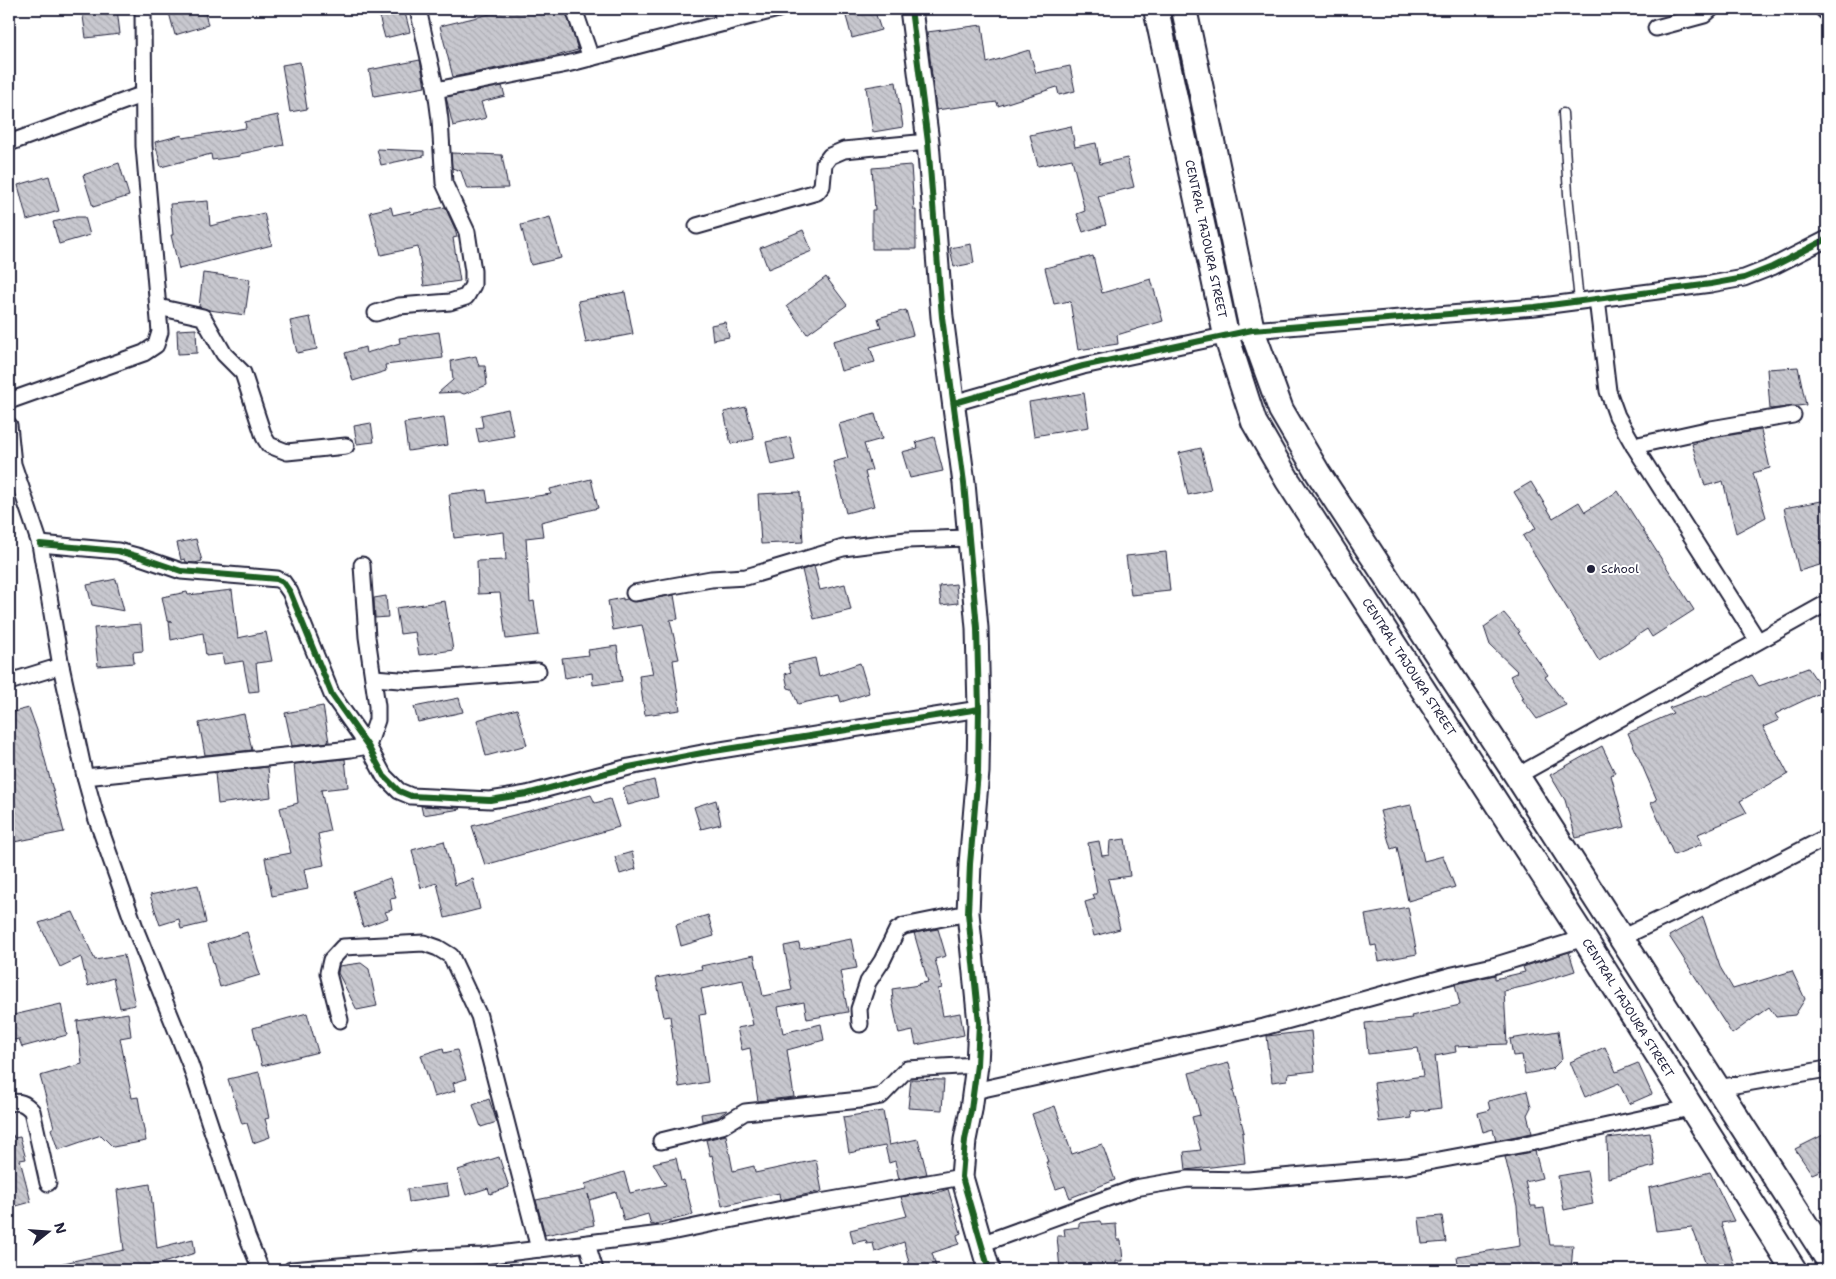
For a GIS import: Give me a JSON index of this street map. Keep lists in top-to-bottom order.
{
  "streets": {
    "main road": ["CENTRAL TAJOURA STREET"]
  },
  "places": ["School"],
  "north": "right"
}
